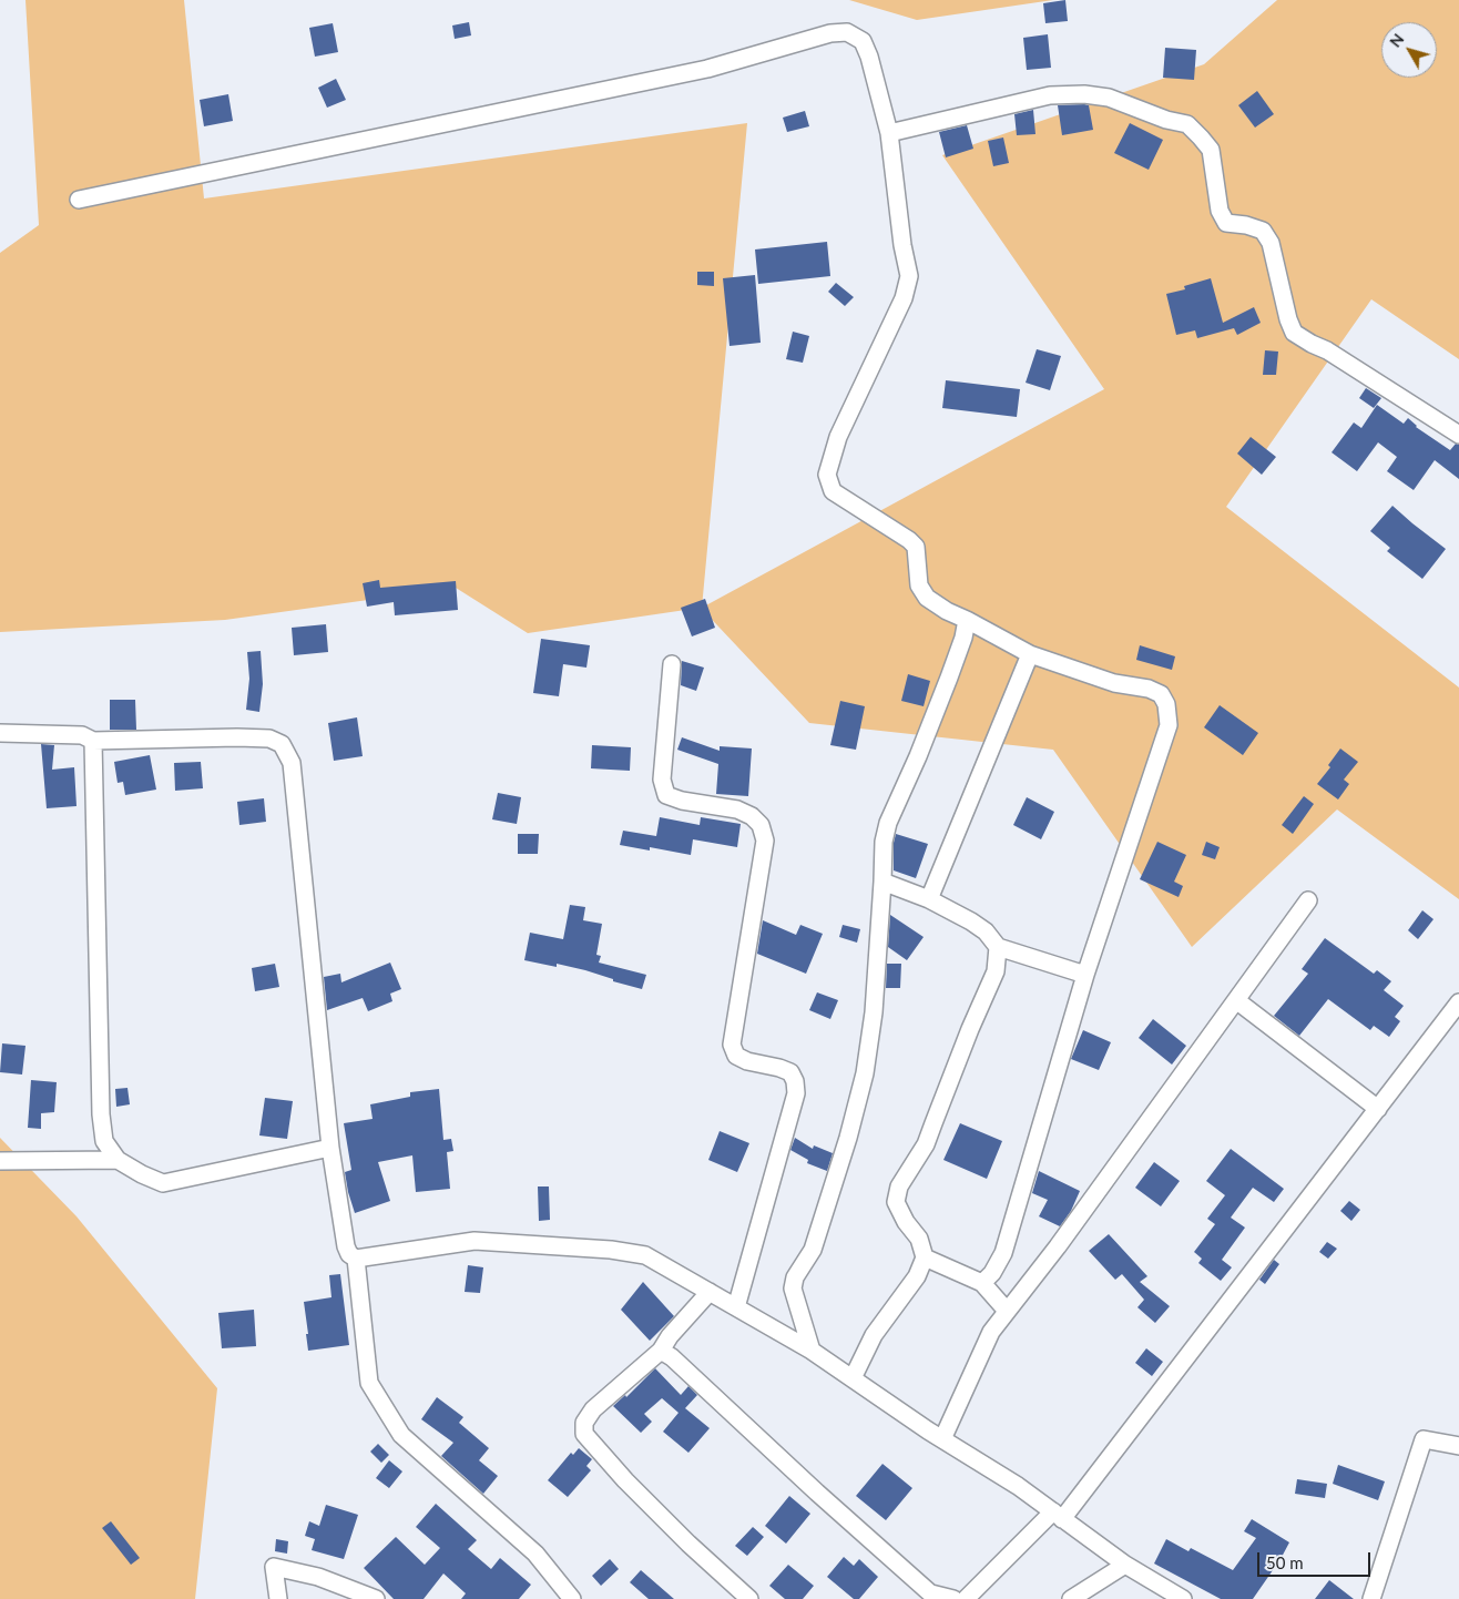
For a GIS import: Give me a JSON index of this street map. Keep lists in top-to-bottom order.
{
  "scale_bar": "50 m",
  "north": "top left"
}
